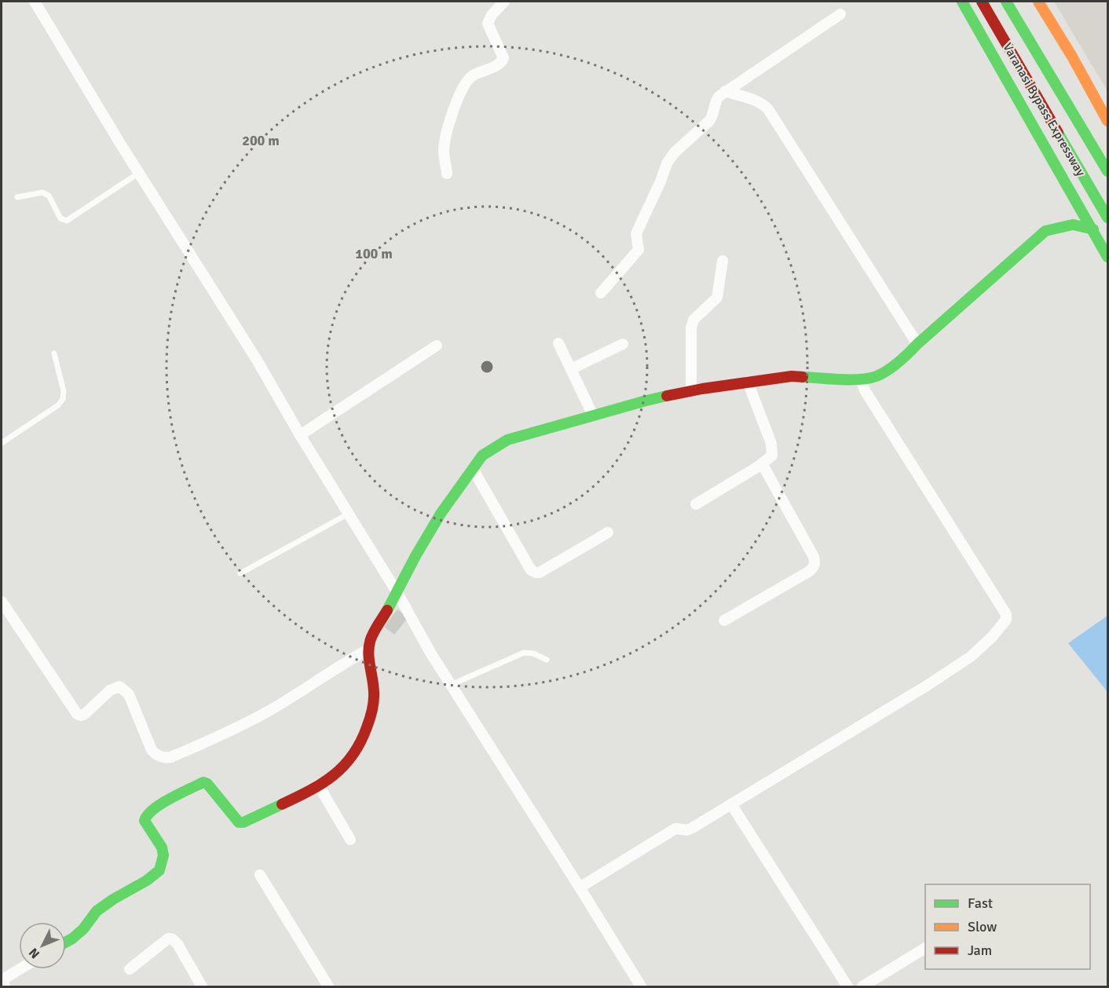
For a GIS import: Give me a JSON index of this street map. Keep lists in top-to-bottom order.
{
  "streets": {
    "main road": ["Varanasi Bypass Expressway"]
  },
  "legend": ["Fast", "Slow", "Jam"],
  "north": "bottom left",
  "rings": ["200 m", "100 m"]
}
